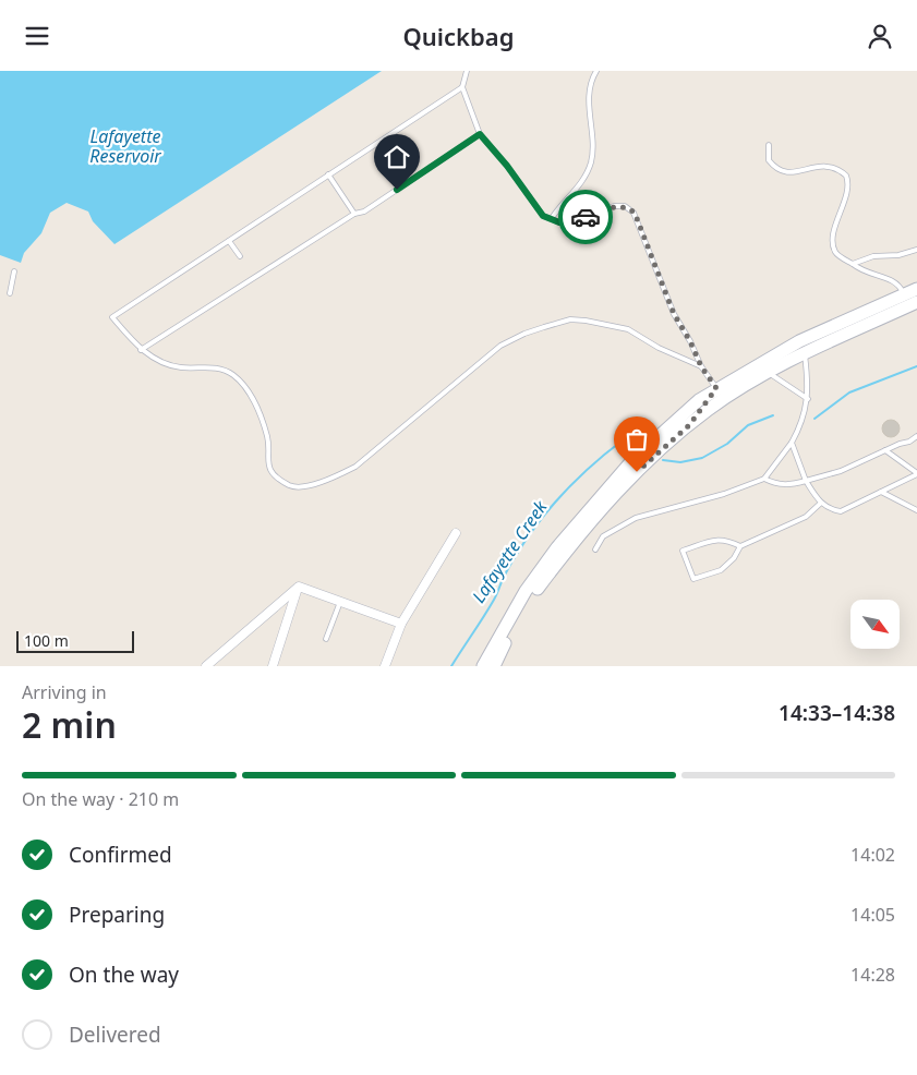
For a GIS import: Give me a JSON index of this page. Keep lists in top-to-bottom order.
{
  "water": ["Lafayette Reservoir", "Lafayette Creek"],
  "scale_bar": "100 m",
  "north": "bottom right",
  "page": {
    "header": "Quickbag",
    "scale": "100 m",
    "heading": ["2 min", "Arriving in", "14:33–14:38"],
    "bar": "On the way · 210 m",
    "list": [
      ["Confirmed", "14:02"],
      ["Preparing", "14:05"],
      ["On the way", "14:28"],
      "Delivered"
    ]
  }
}
